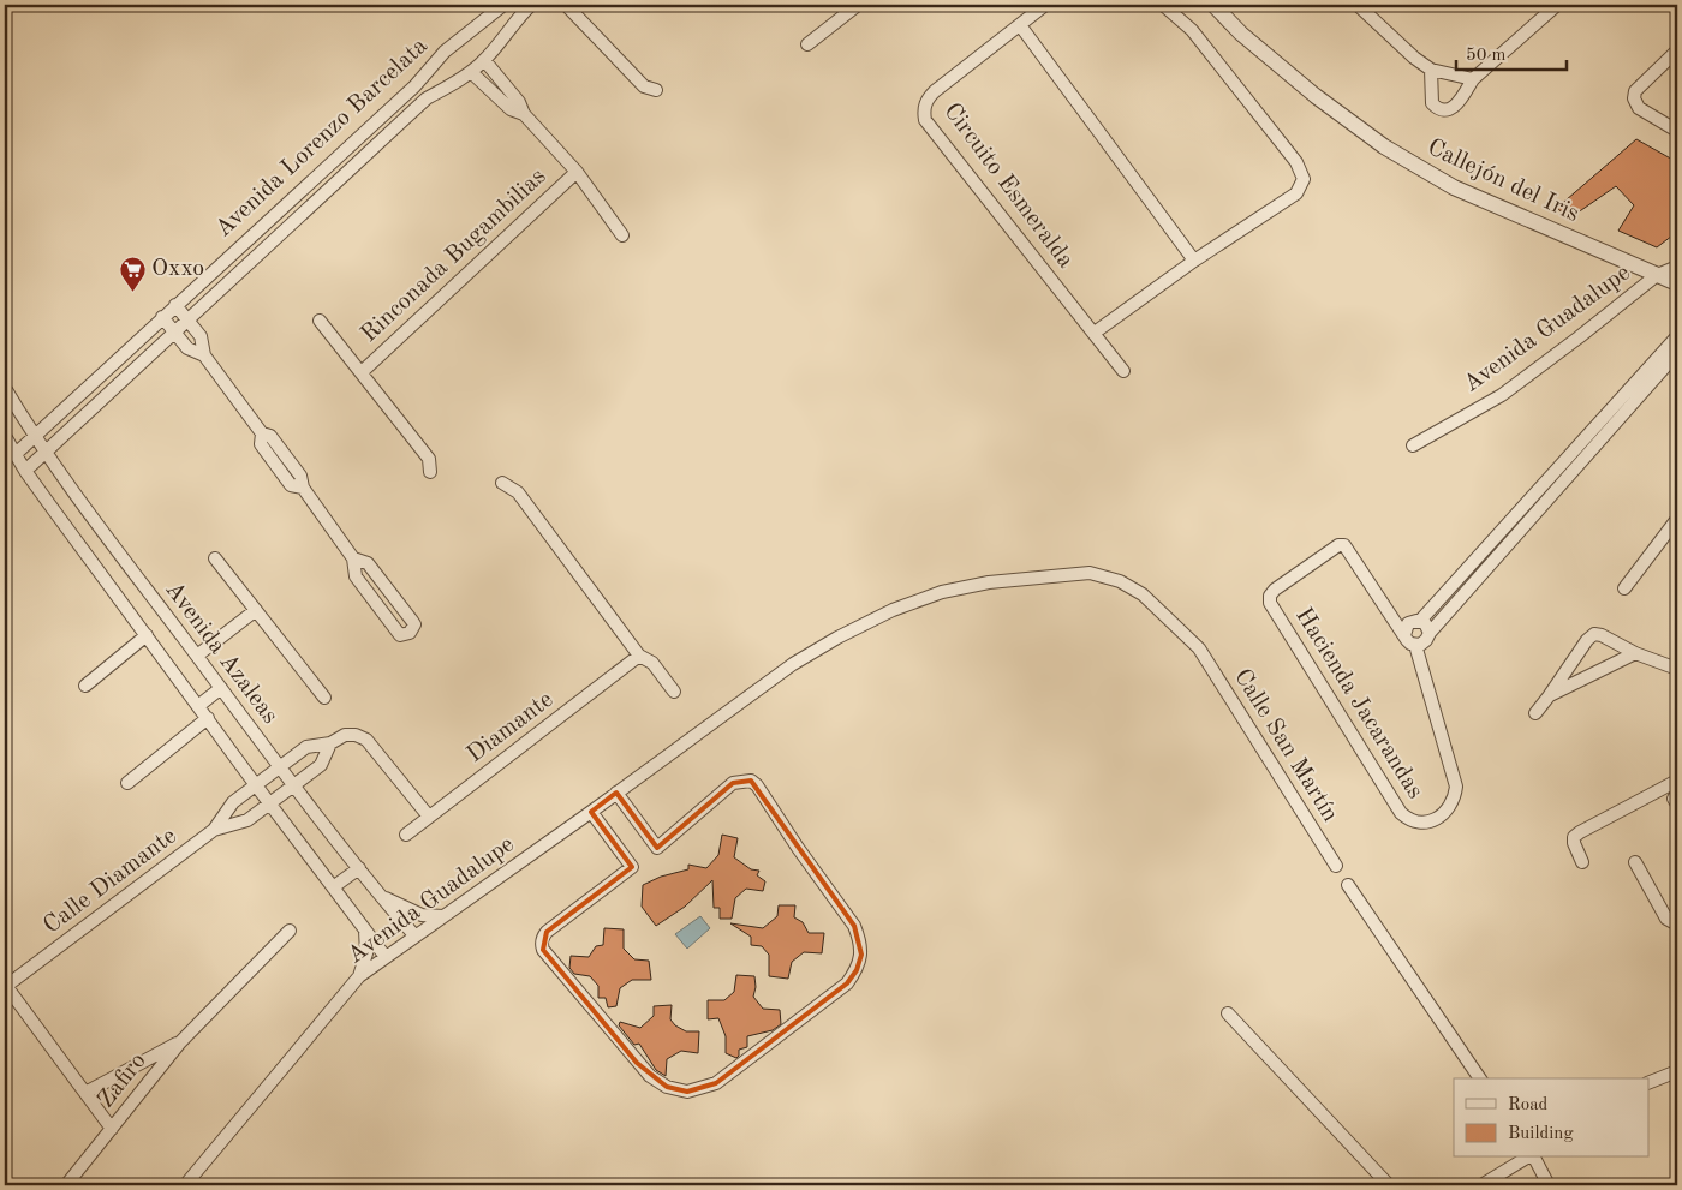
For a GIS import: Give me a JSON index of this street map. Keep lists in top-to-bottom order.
{
  "streets": {
    "street": [
      "Avenida Lorenzo Barcelata",
      "Callejón del Iris",
      "Circuito Esmeralda",
      "Rinconada Bugambilias",
      "Avenida Guadalupe",
      "Avenida Azaleas",
      "Hacienda Jacarandas",
      "Diamante",
      "Calle San Martín",
      "Calle Diamante",
      "Zafiro"
    ]
  },
  "crossings": [
    ["Avenida Lorenzo Barcelata", "Avenida Azaleas"],
    ["Callejón del Iris", "Avenida Guadalupe"],
    ["Avenida Guadalupe", "Avenida Azaleas"],
    ["Avenida Guadalupe", "Calle San Martín"],
    ["Avenida Azaleas", "Calle Diamante"],
    ["Diamante", "Calle Diamante"],
    ["Calle Diamante", "Zafiro"]
  ],
  "places": {
    "supermarket": ["Oxxo"]
  },
  "legend": ["Road", "Building"],
  "scale_bar": "50 m"
}
